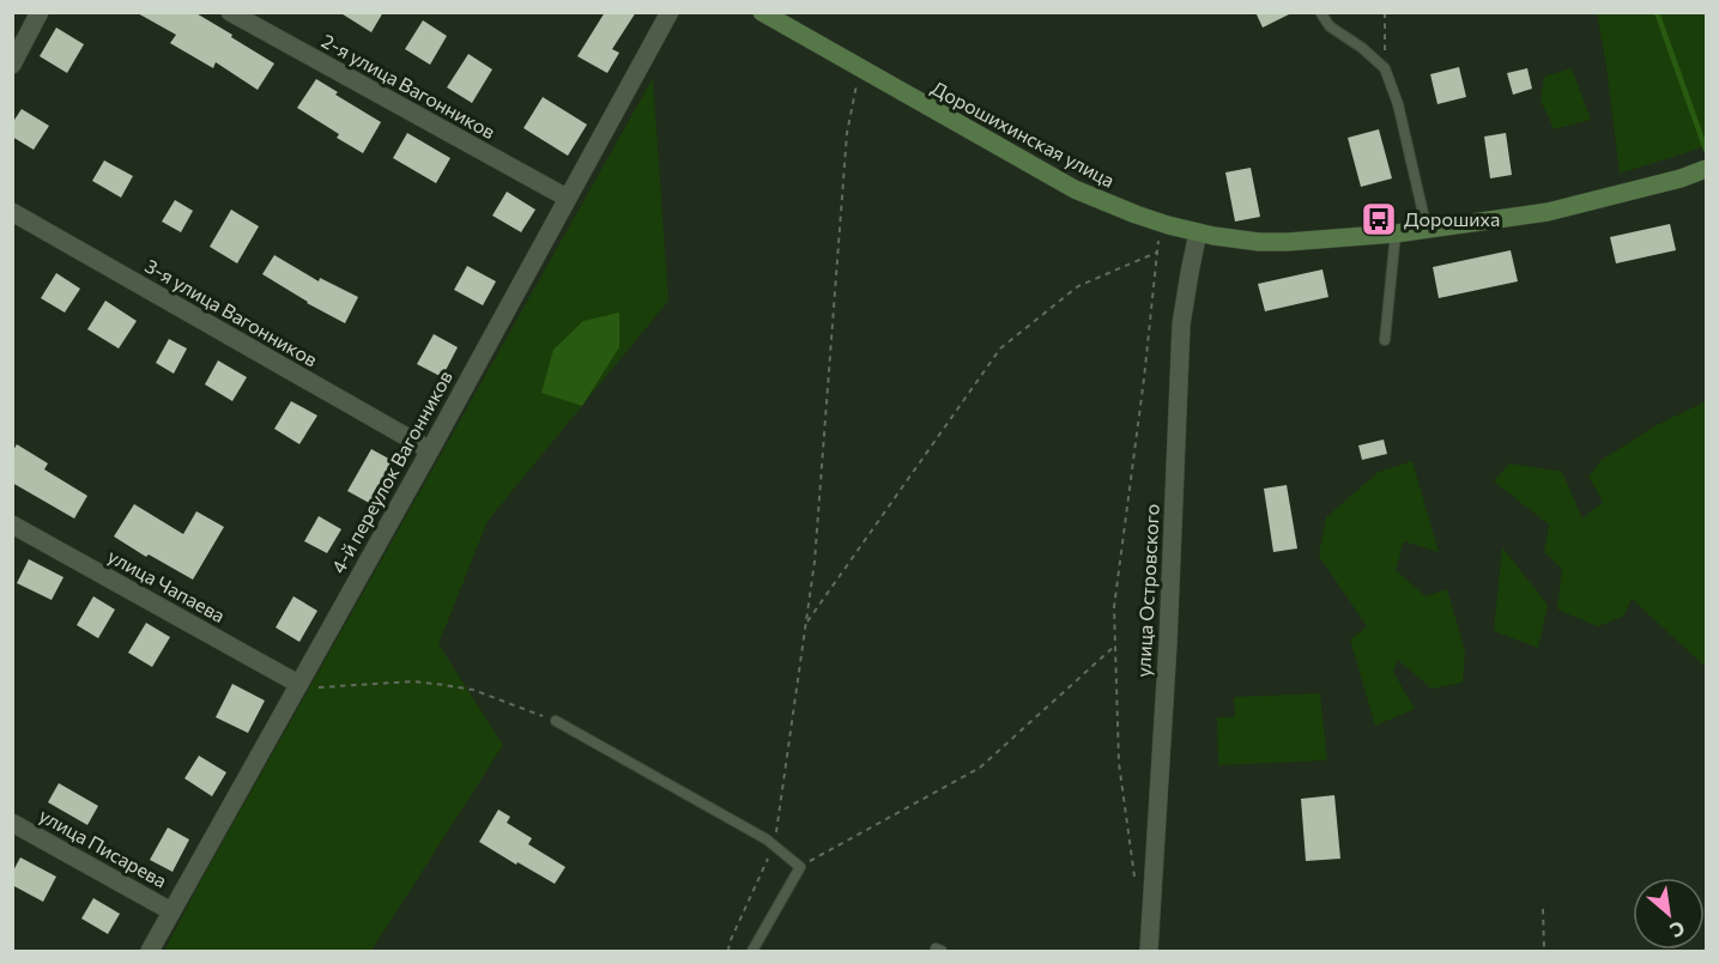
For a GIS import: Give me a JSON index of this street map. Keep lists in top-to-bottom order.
{
  "streets": {
    "street": [
      "2-я улица Вагонников",
      "Дорошихинская улица",
      "3-я улица Вагонников",
      "4-й переулок Вагонников",
      "улица Чапаева",
      "улица Островского",
      "улица Писарева"
    ]
  },
  "crossings": [
    ["2-я улица Вагонников", "4-й переулок Вагонников"],
    ["Дорошихинская улица", "улица Островского"],
    ["3-я улица Вагонников", "4-й переулок Вагонников"],
    ["4-й переулок Вагонников", "улица Чапаева"],
    ["4-й переулок Вагонников", "улица Писарева"]
  ],
  "places": {
    "bus stop": ["Дорошиха"]
  },
  "north": "bottom right"
}
